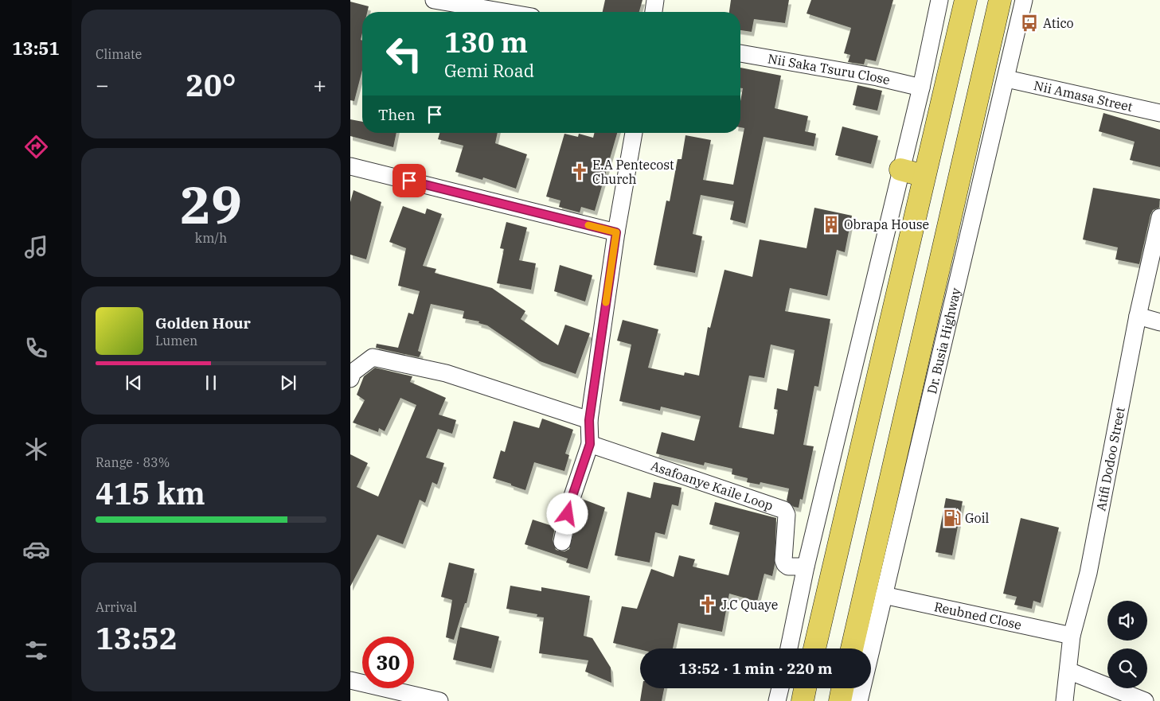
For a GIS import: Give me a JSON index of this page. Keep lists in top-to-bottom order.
{
  "streets": {
    "highway": ["Dr. Busia Highway"],
    "street": [
      "Nii Saka Tsuru Close",
      "Nii Amasa Street",
      "Atifi Dodoo Street",
      "Asafoanye Kaile Loop",
      "Reubned Close"
    ]
  },
  "crossings": [
    ["Nii Amasa Street", "Dr. Busia Highway"],
    ["Dr. Busia Highway", "Reubned Close"],
    ["Atifi Dodoo Street", "Reubned Close"]
  ],
  "places": {
    "bus stop": ["Atico"],
    "church": ["E.A Pentecost Church", "J.C Quaye"],
    "building": ["Obrapa House"],
    "fuel station": ["Goil"]
  },
  "page": {
    "tabs": "13:51",
    "tile": [
      "Climate",
      ["29", "km/h"],
      ["Range · 83%", "415 km"],
      ["Arrival", "13:52"]
    ],
    "turn": ["130 m", "Gemi Road"],
    "heat": ["−", "20°", "+"],
    "then": "Then",
    "song": ["Golden Hour", "Lumen"],
    "limit": "30",
    "trip": "13:52 · 1 min · 220 m"
  }
}
